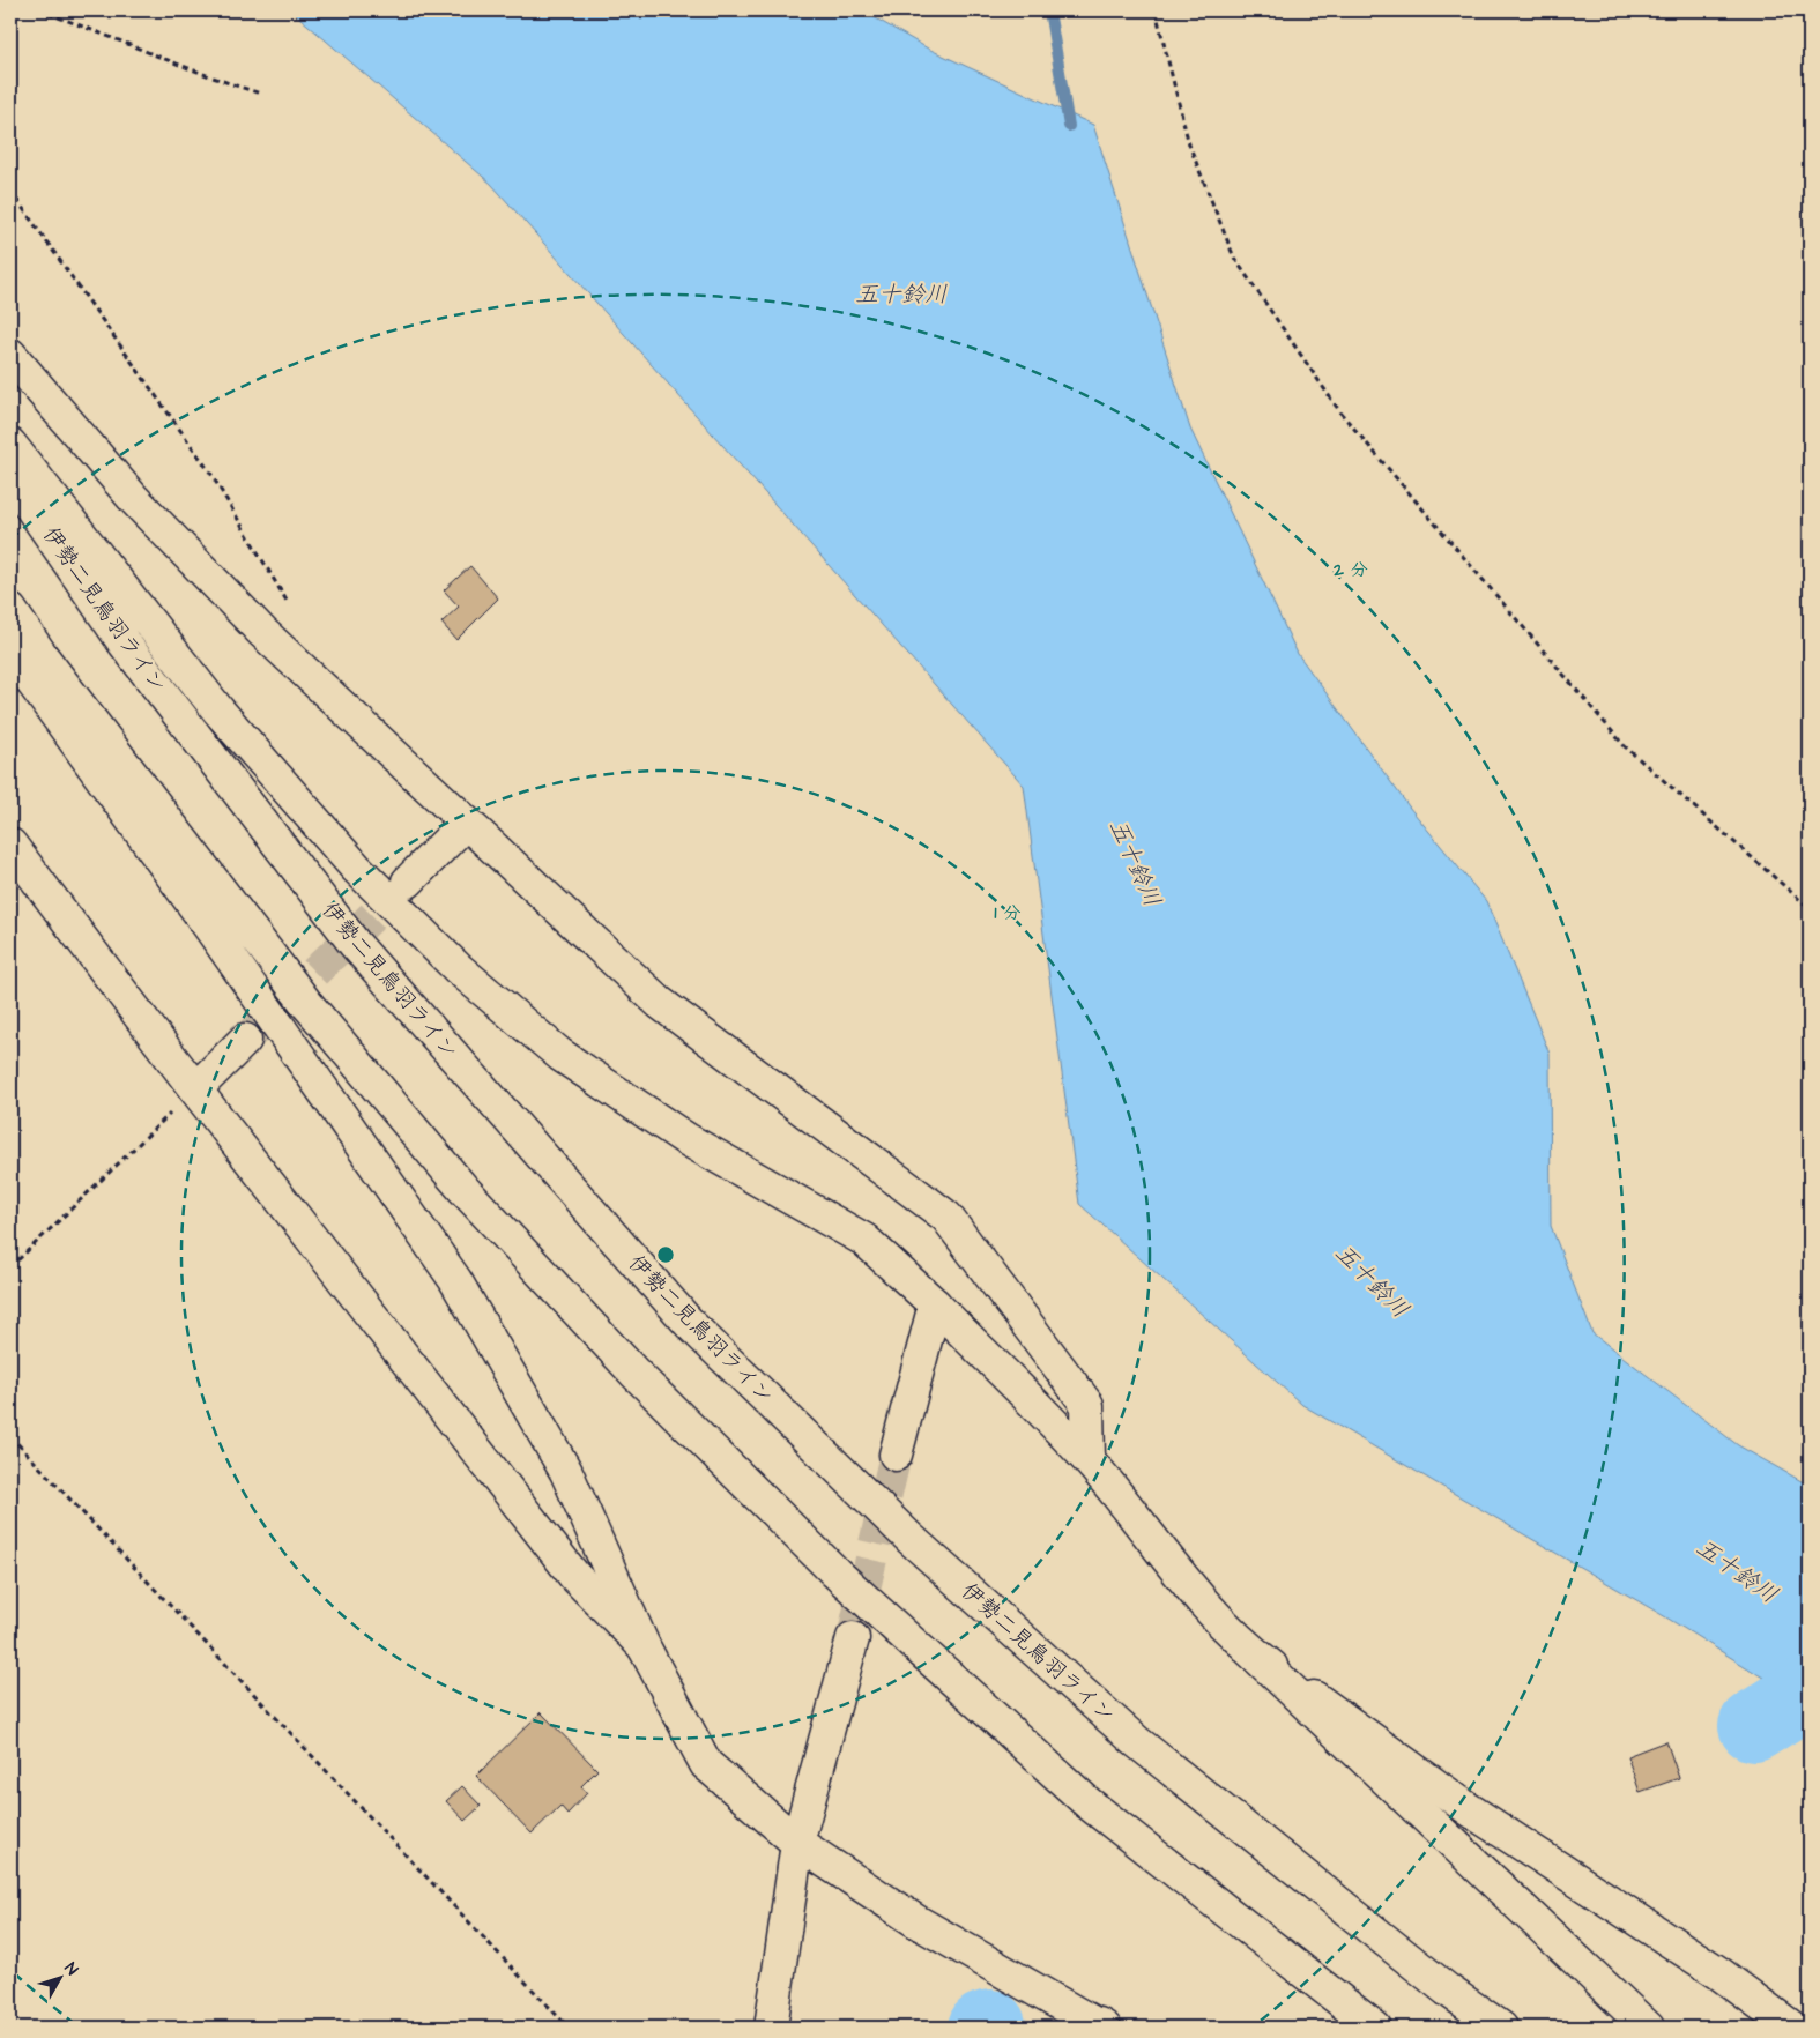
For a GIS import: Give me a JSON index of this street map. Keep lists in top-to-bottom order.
{
  "streets": {
    "main road": ["伊勢二見鳥羽ライン"]
  },
  "water": ["五十鈴川"],
  "north": "top right",
  "rings": ["2 分", "1 分"]
}
